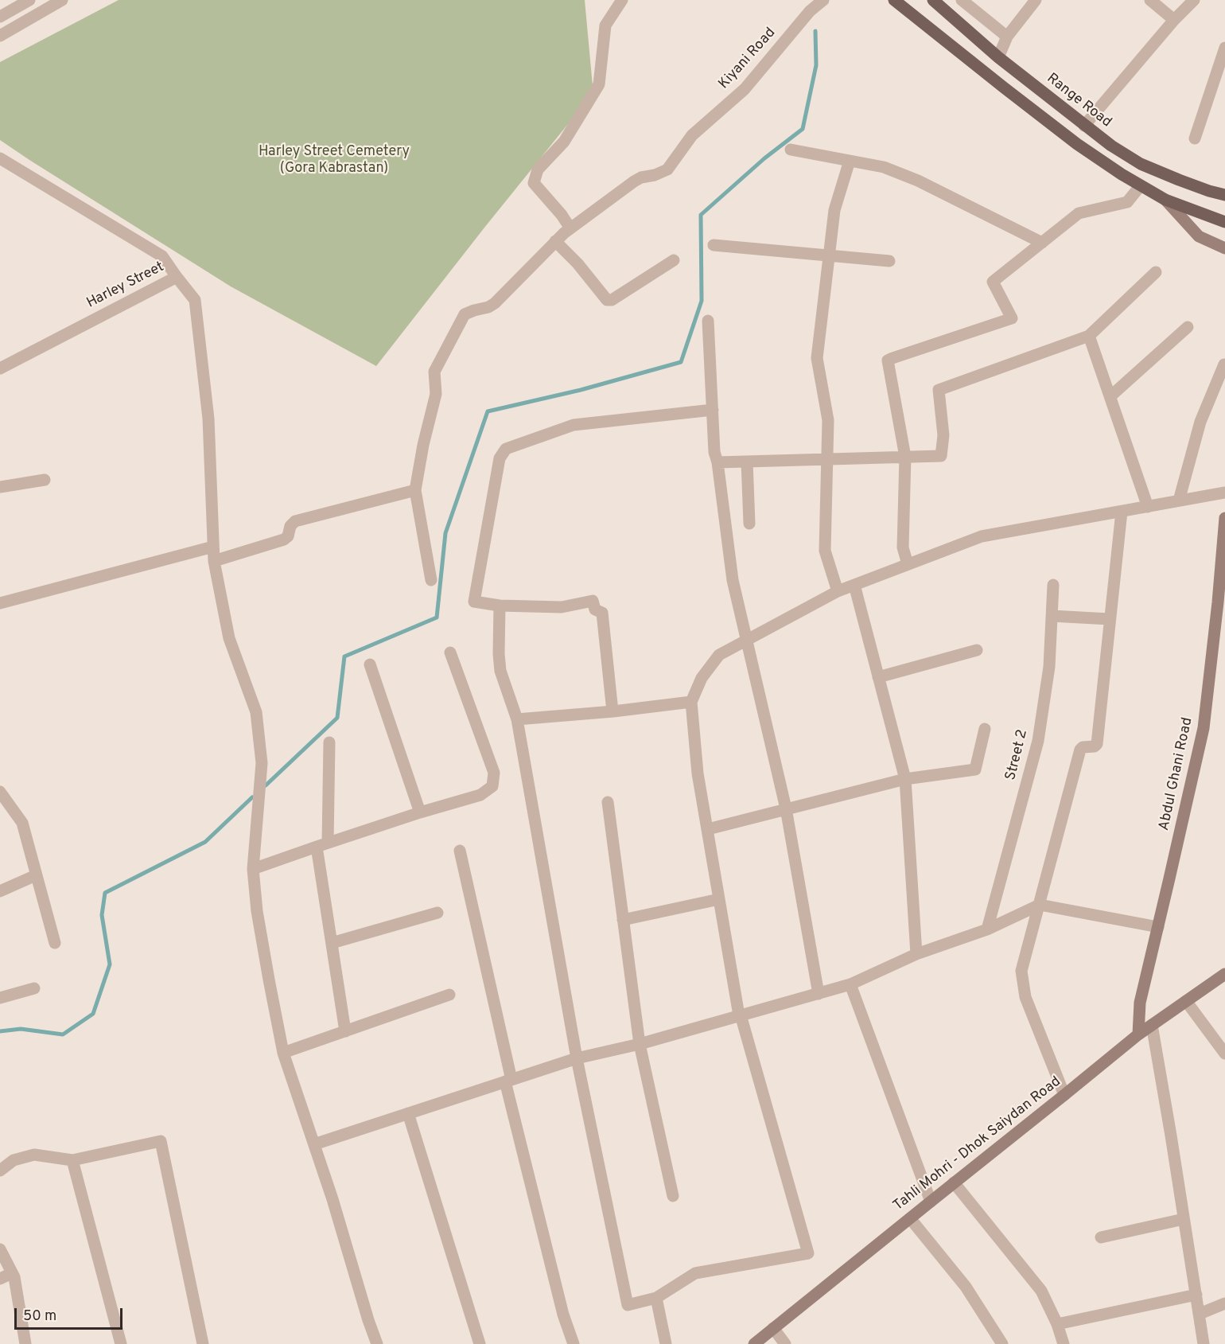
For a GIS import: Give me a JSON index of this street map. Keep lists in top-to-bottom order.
{
  "streets": {
    "main road": ["Range Road"],
    "street": [
      "Kiyani Road",
      "Harley Street",
      "Street 2",
      "Abdul Ghani Road",
      "Tahli Mohri - Dhok Saiydan Road"
    ]
  },
  "crossings": [
    ["Abdul Ghani Road", "Tahli Mohri - Dhok Saiydan Road"]
  ],
  "parks": ["Harley Street Cemetery (Gora Kabrastan)"],
  "scale_bar": "50 m"
}
